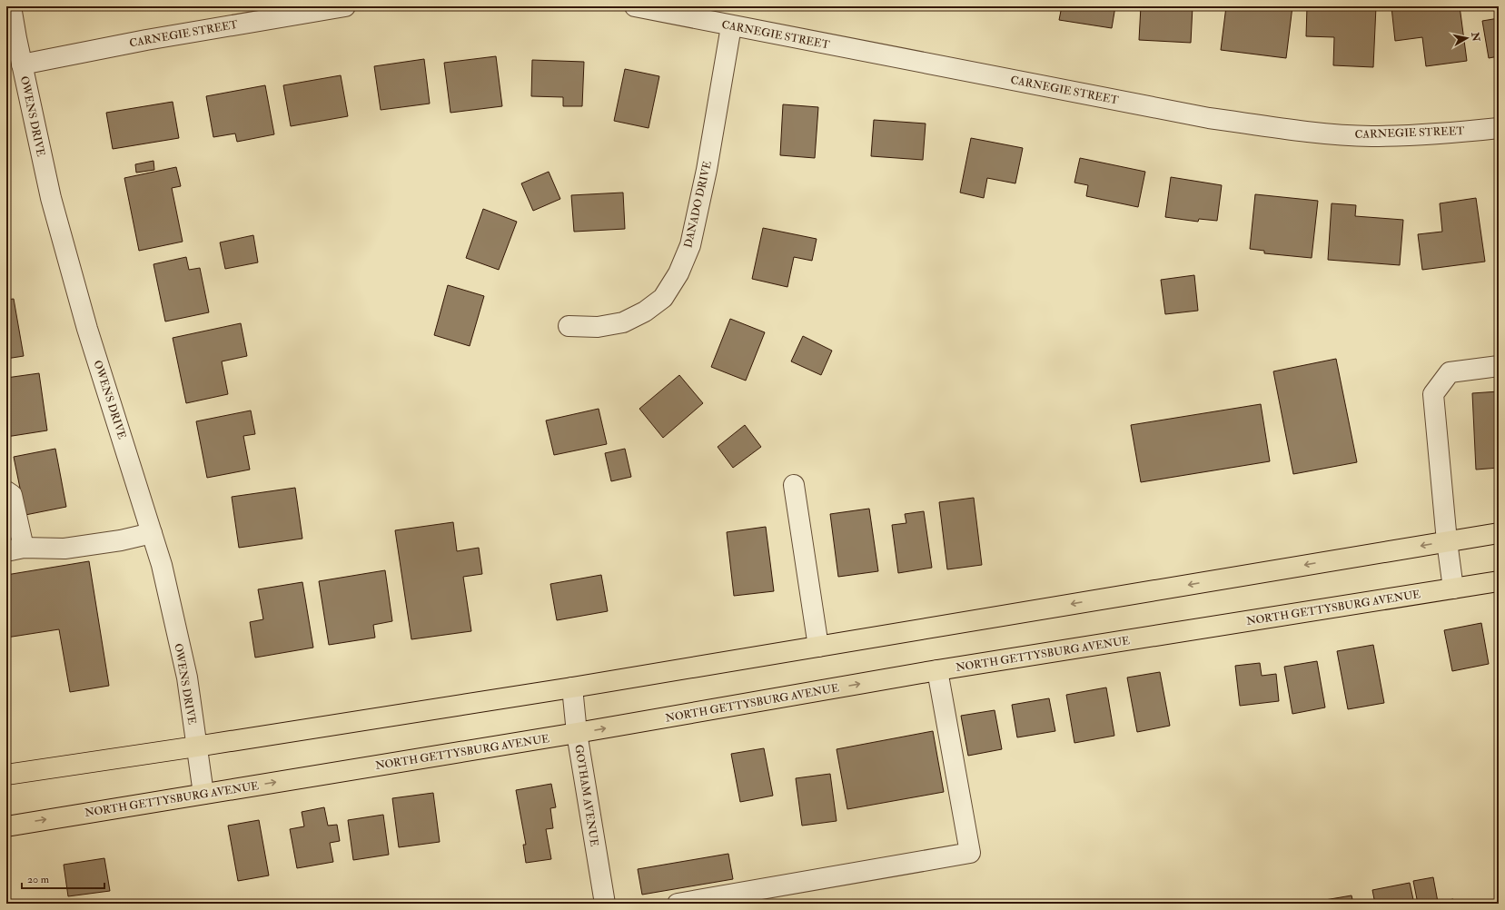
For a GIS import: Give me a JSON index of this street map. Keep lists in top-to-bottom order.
{
  "streets": {
    "main road": ["NORTH GETTYSBURG AVENUE"],
    "street": [
      "CARNEGIE STREET",
      "OWENS DRIVE",
      "DANADO DRIVE",
      "GOTHAM AVENUE"
    ]
  },
  "crossings": [
    ["CARNEGIE STREET", "OWENS DRIVE"],
    ["CARNEGIE STREET", "DANADO DRIVE"],
    ["OWENS DRIVE", "NORTH GETTYSBURG AVENUE"],
    ["NORTH GETTYSBURG AVENUE", "GOTHAM AVENUE"]
  ],
  "scale_bar": "20 m",
  "north": "right"
}
